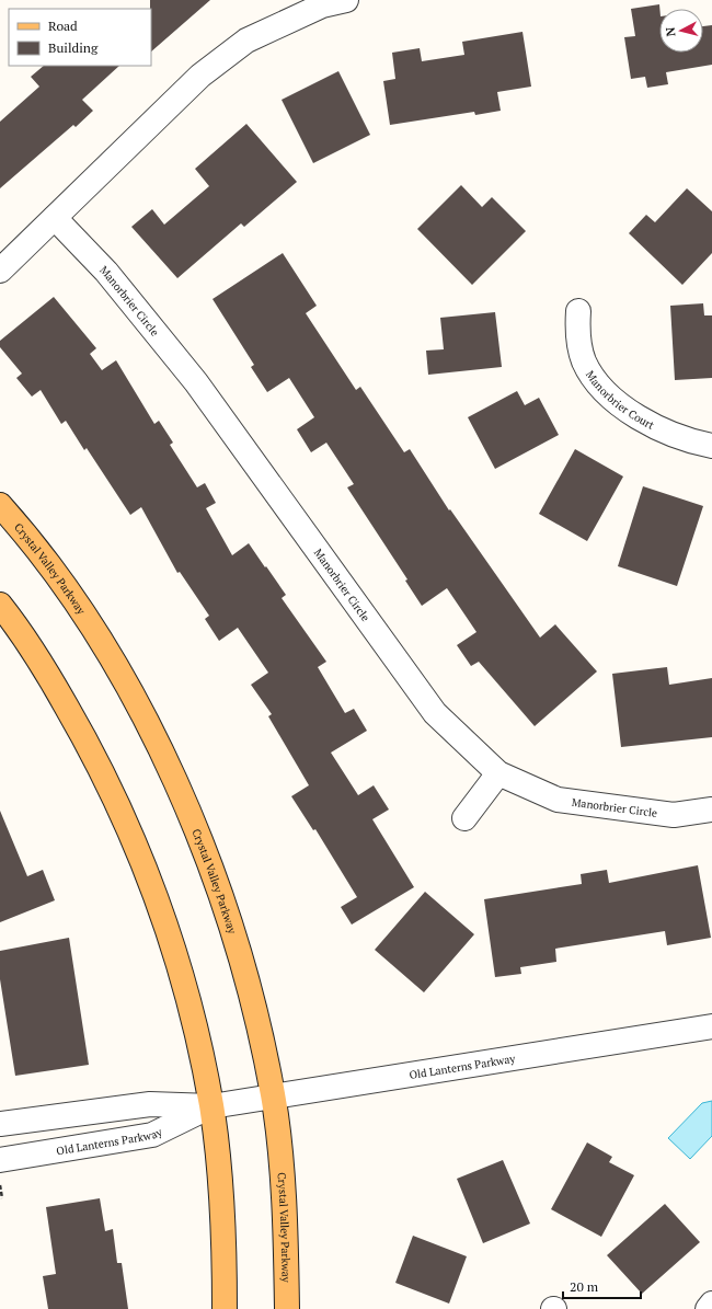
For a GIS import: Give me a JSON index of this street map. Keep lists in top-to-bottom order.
{
  "streets": {
    "main road": ["Crystal Valley Parkway"],
    "street": ["Manorbrier Circle", "Manorbrier Court", "Old Lanterns Parkway"]
  },
  "crossings": [
    ["Crystal Valley Parkway", "Old Lanterns Parkway"]
  ],
  "legend": ["Road", "Building"],
  "scale_bar": "20 m",
  "north": "left"
}
